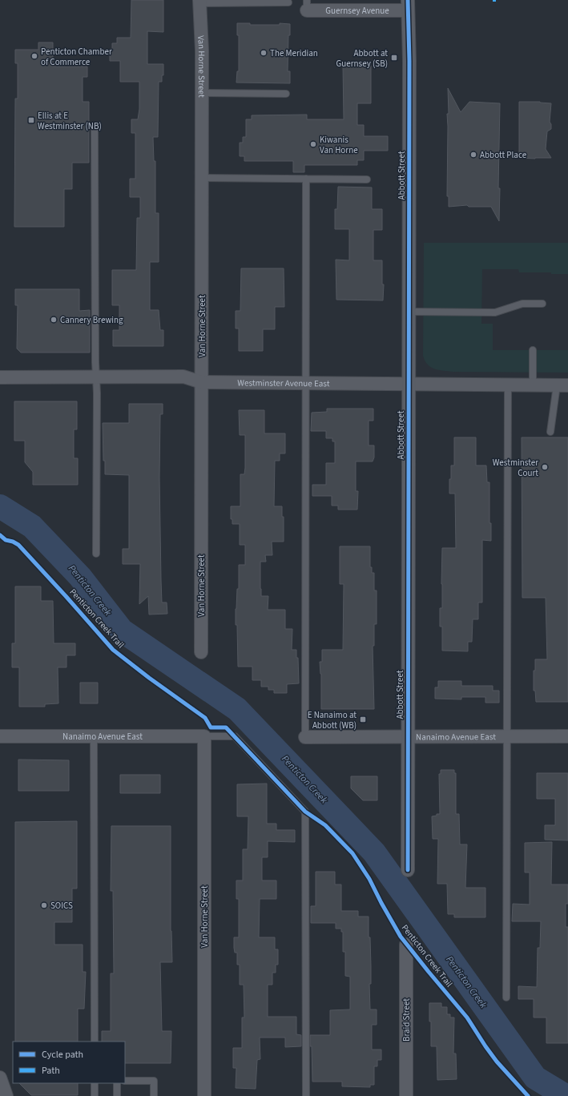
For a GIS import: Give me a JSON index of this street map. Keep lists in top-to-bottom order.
{
  "streets": {
    "street": [
      "Guernsey Avenue",
      "Van Horne Street",
      "Abbott Street",
      "Westminster Avenue East",
      "Nanaimo Avenue East",
      "Braid Street"
    ],
    "cycle path": ["Penticton Creek Trail"]
  },
  "crossings": [
    ["Guernsey Avenue", "Abbott Street"],
    ["Van Horne Street", "Westminster Avenue East"],
    ["Van Horne Street", "Nanaimo Avenue East"],
    ["Abbott Street", "Westminster Avenue East"],
    ["Abbott Street", "Nanaimo Avenue East"]
  ],
  "water": ["Penticton Creek"],
  "places": {
    "other": [
      "The Meridian",
      "Penticton Chamber of Commerce",
      "Kiwanis Van Horne",
      "Abbott Place",
      "Cannery Brewing",
      "Westminster Court",
      "SOICS"
    ],
    "transit": ["Abbott at Guernsey (SB)", "Ellis at E Westminster (NB)", "E Nanaimo at Abbott (WB)"]
  },
  "legend": ["Cycle path", "Path"]
}
